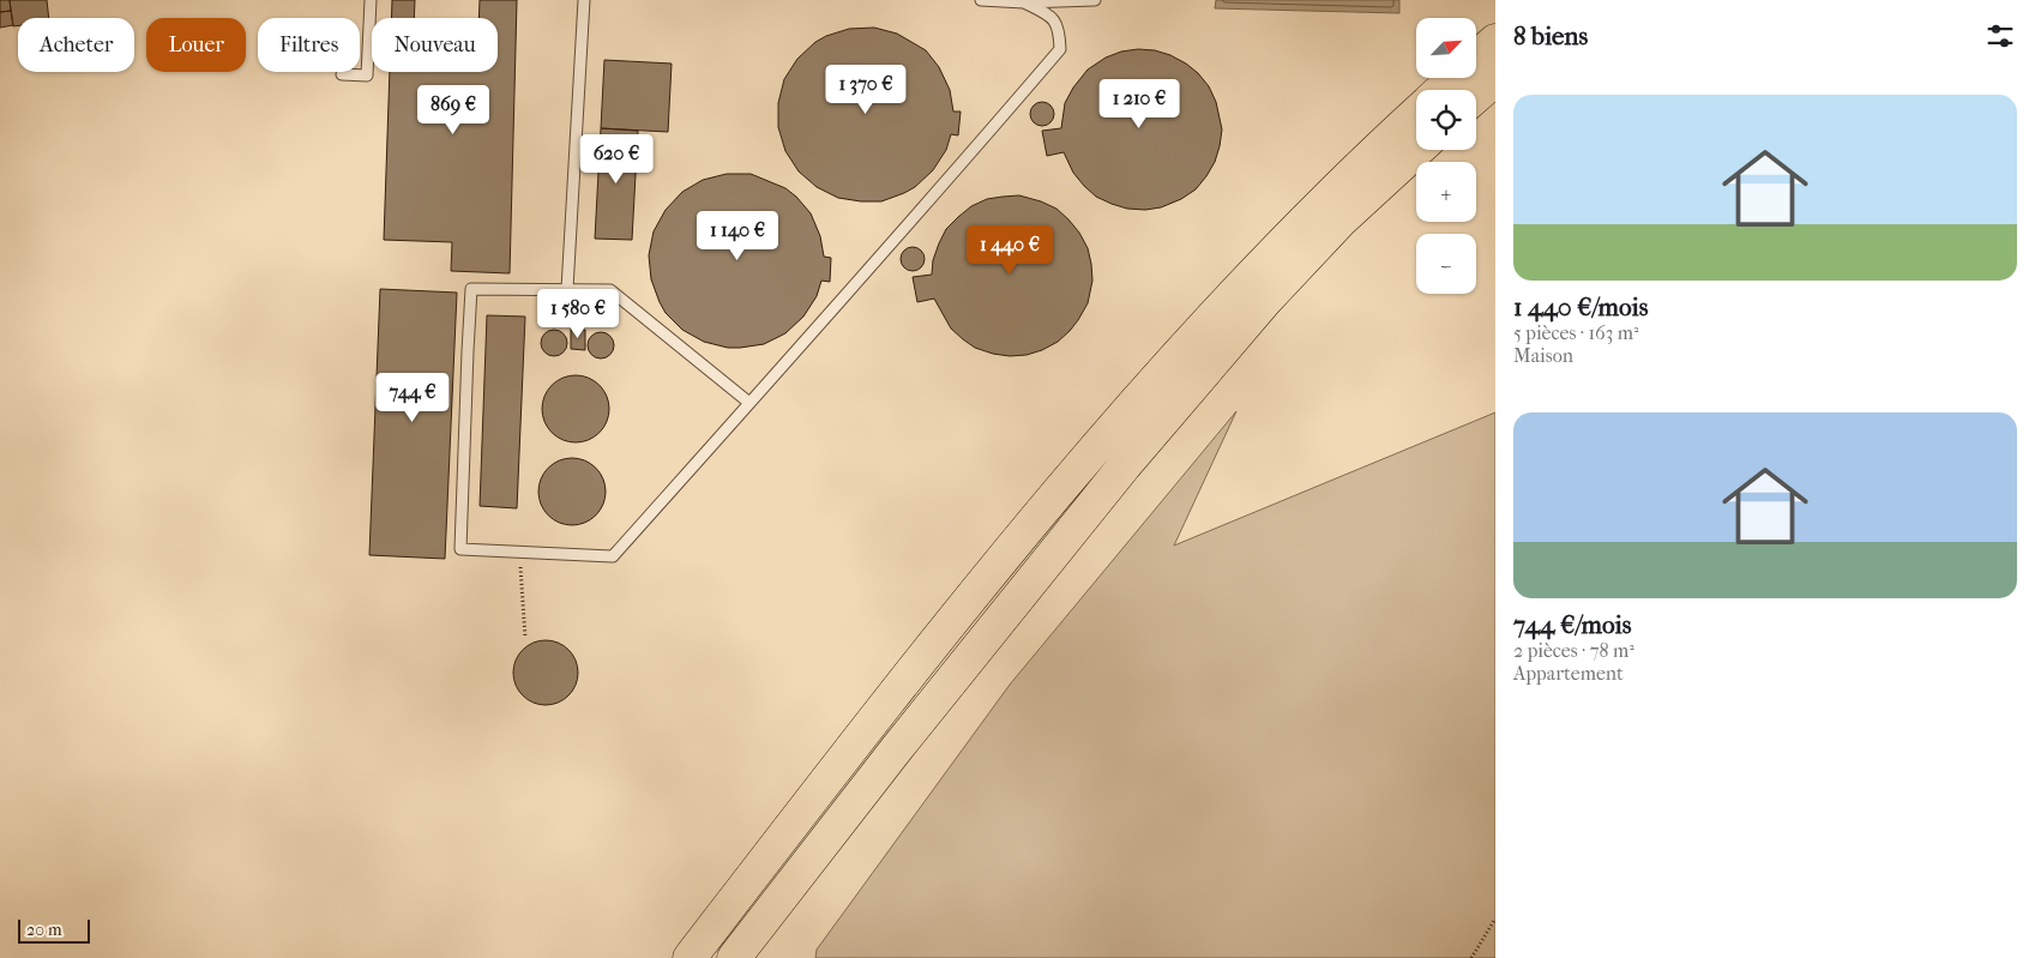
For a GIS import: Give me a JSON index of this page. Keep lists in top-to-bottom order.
{
  "scale_bar": "20 m",
  "north": "top right",
  "page": {
    "heading": "8 biens",
    "map_buttons": ["+", "−"],
    "chip": [
      "Acheter",
      "Louer",
      "Filtres",
      "Nouveau"
    ],
    "price": [
      "1 370 €",
      "1 210 €",
      "869 €",
      "620 €",
      "1 140 €",
      "1 440 €",
      "1 580 €",
      "744 €"
    ],
    "list": [
      {
        "name": "1 440 €/mois",
        "note": "5 pièces · 163 m² · Maison"
      },
      {
        "name": "744 €/mois",
        "note": "2 pièces · 78 m² · Appartement"
      }
    ],
    "scale": "20 m"
  }
}
